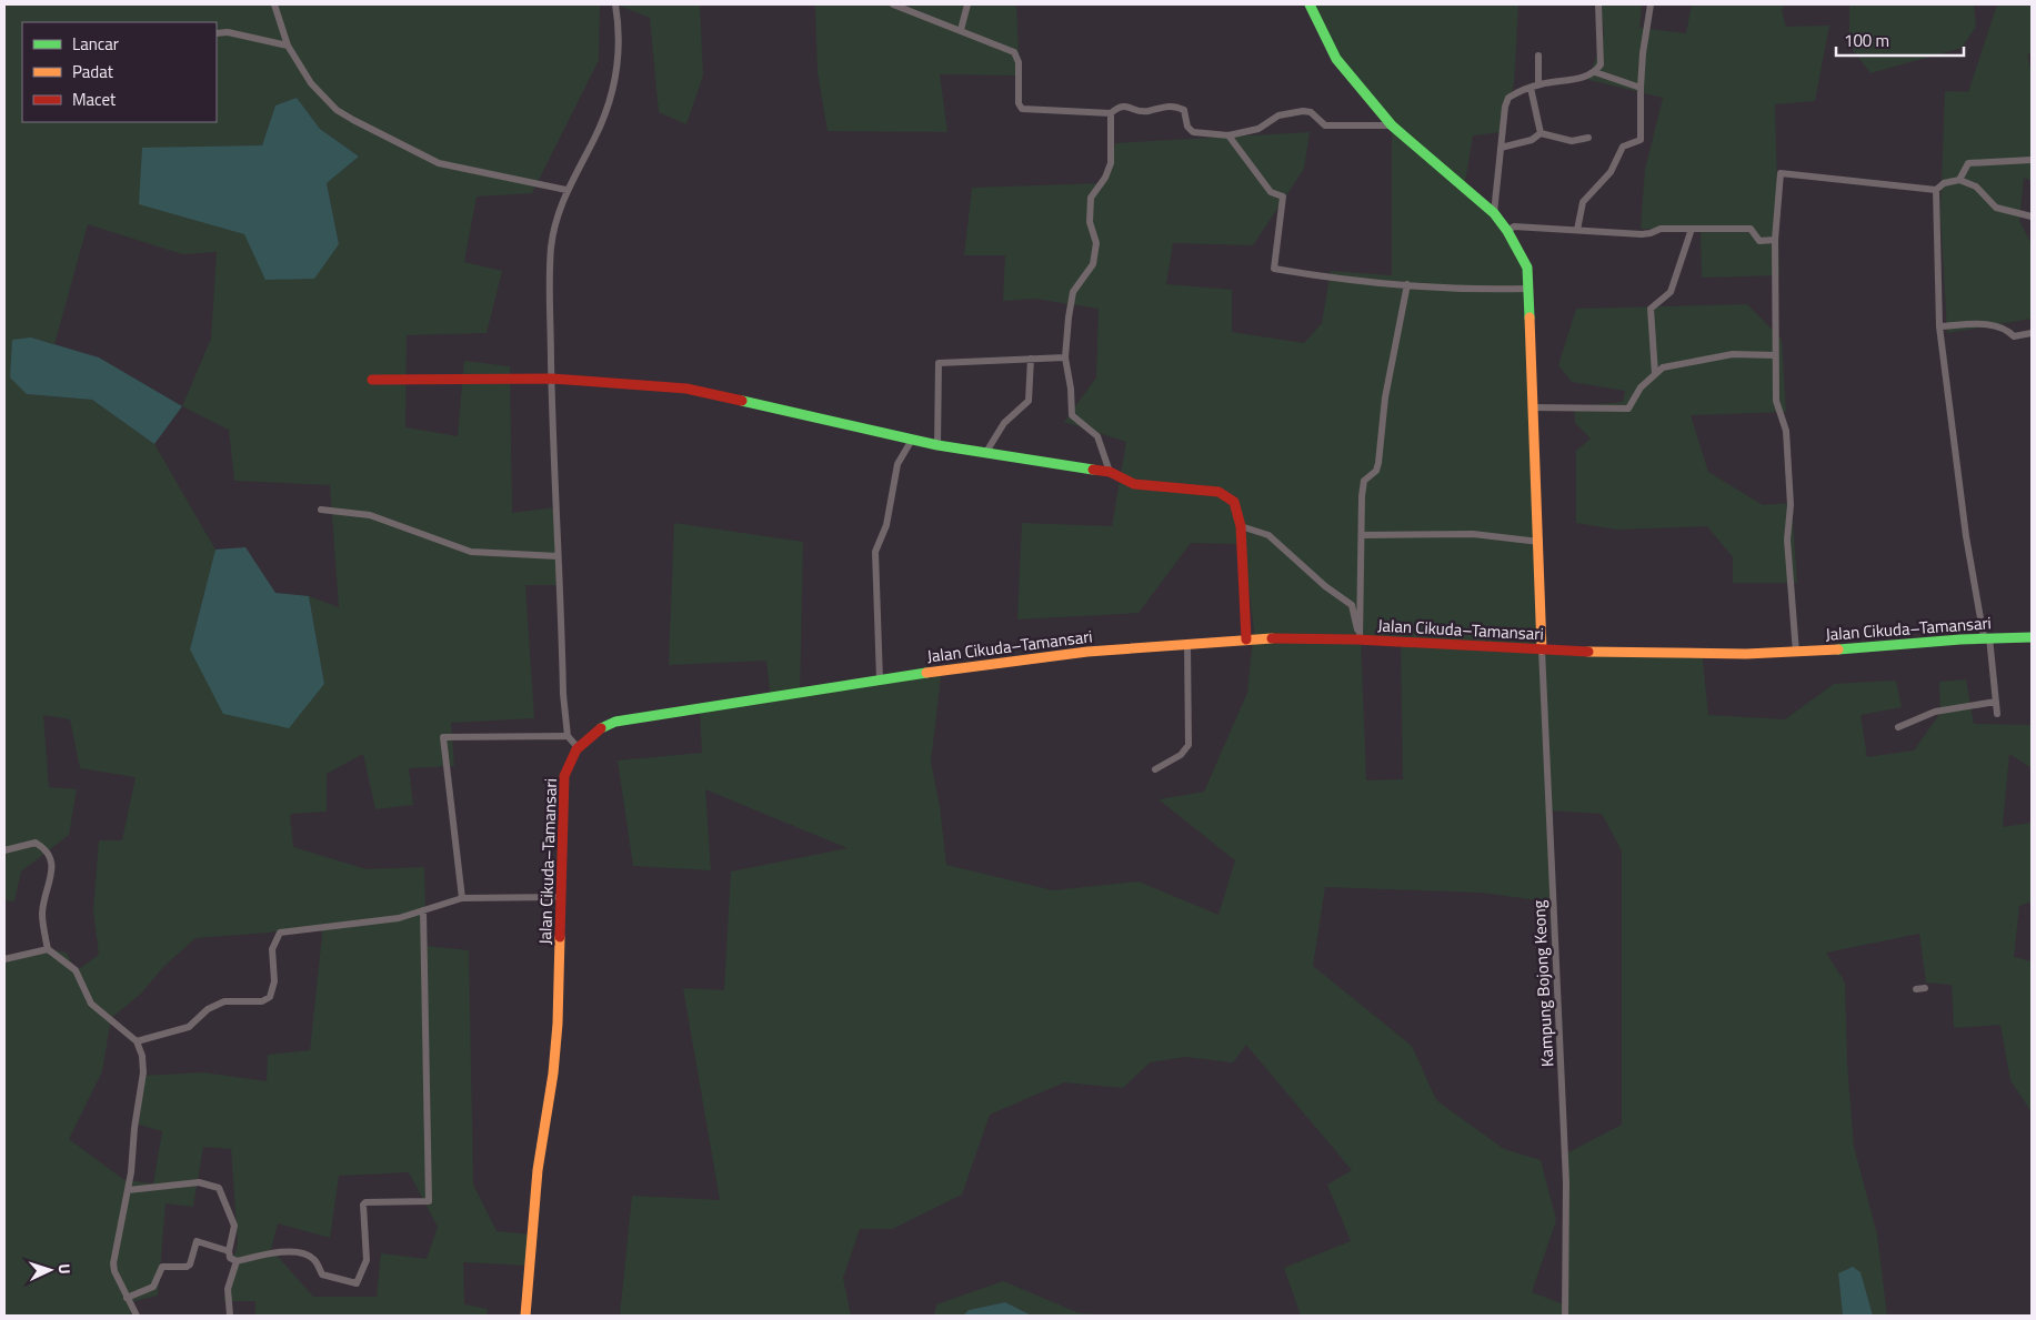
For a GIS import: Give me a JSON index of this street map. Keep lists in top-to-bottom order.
{
  "streets": {
    "street": ["Jalan Cikuda–Tamansari", "Kampung Bojong Keong"]
  },
  "crossings": [
    ["Jalan Cikuda–Tamansari", "Kampung Bojong Keong"]
  ],
  "legend": ["Lancar", "Padat", "Macet"],
  "scale_bar": "100 m",
  "north": "right"
}
